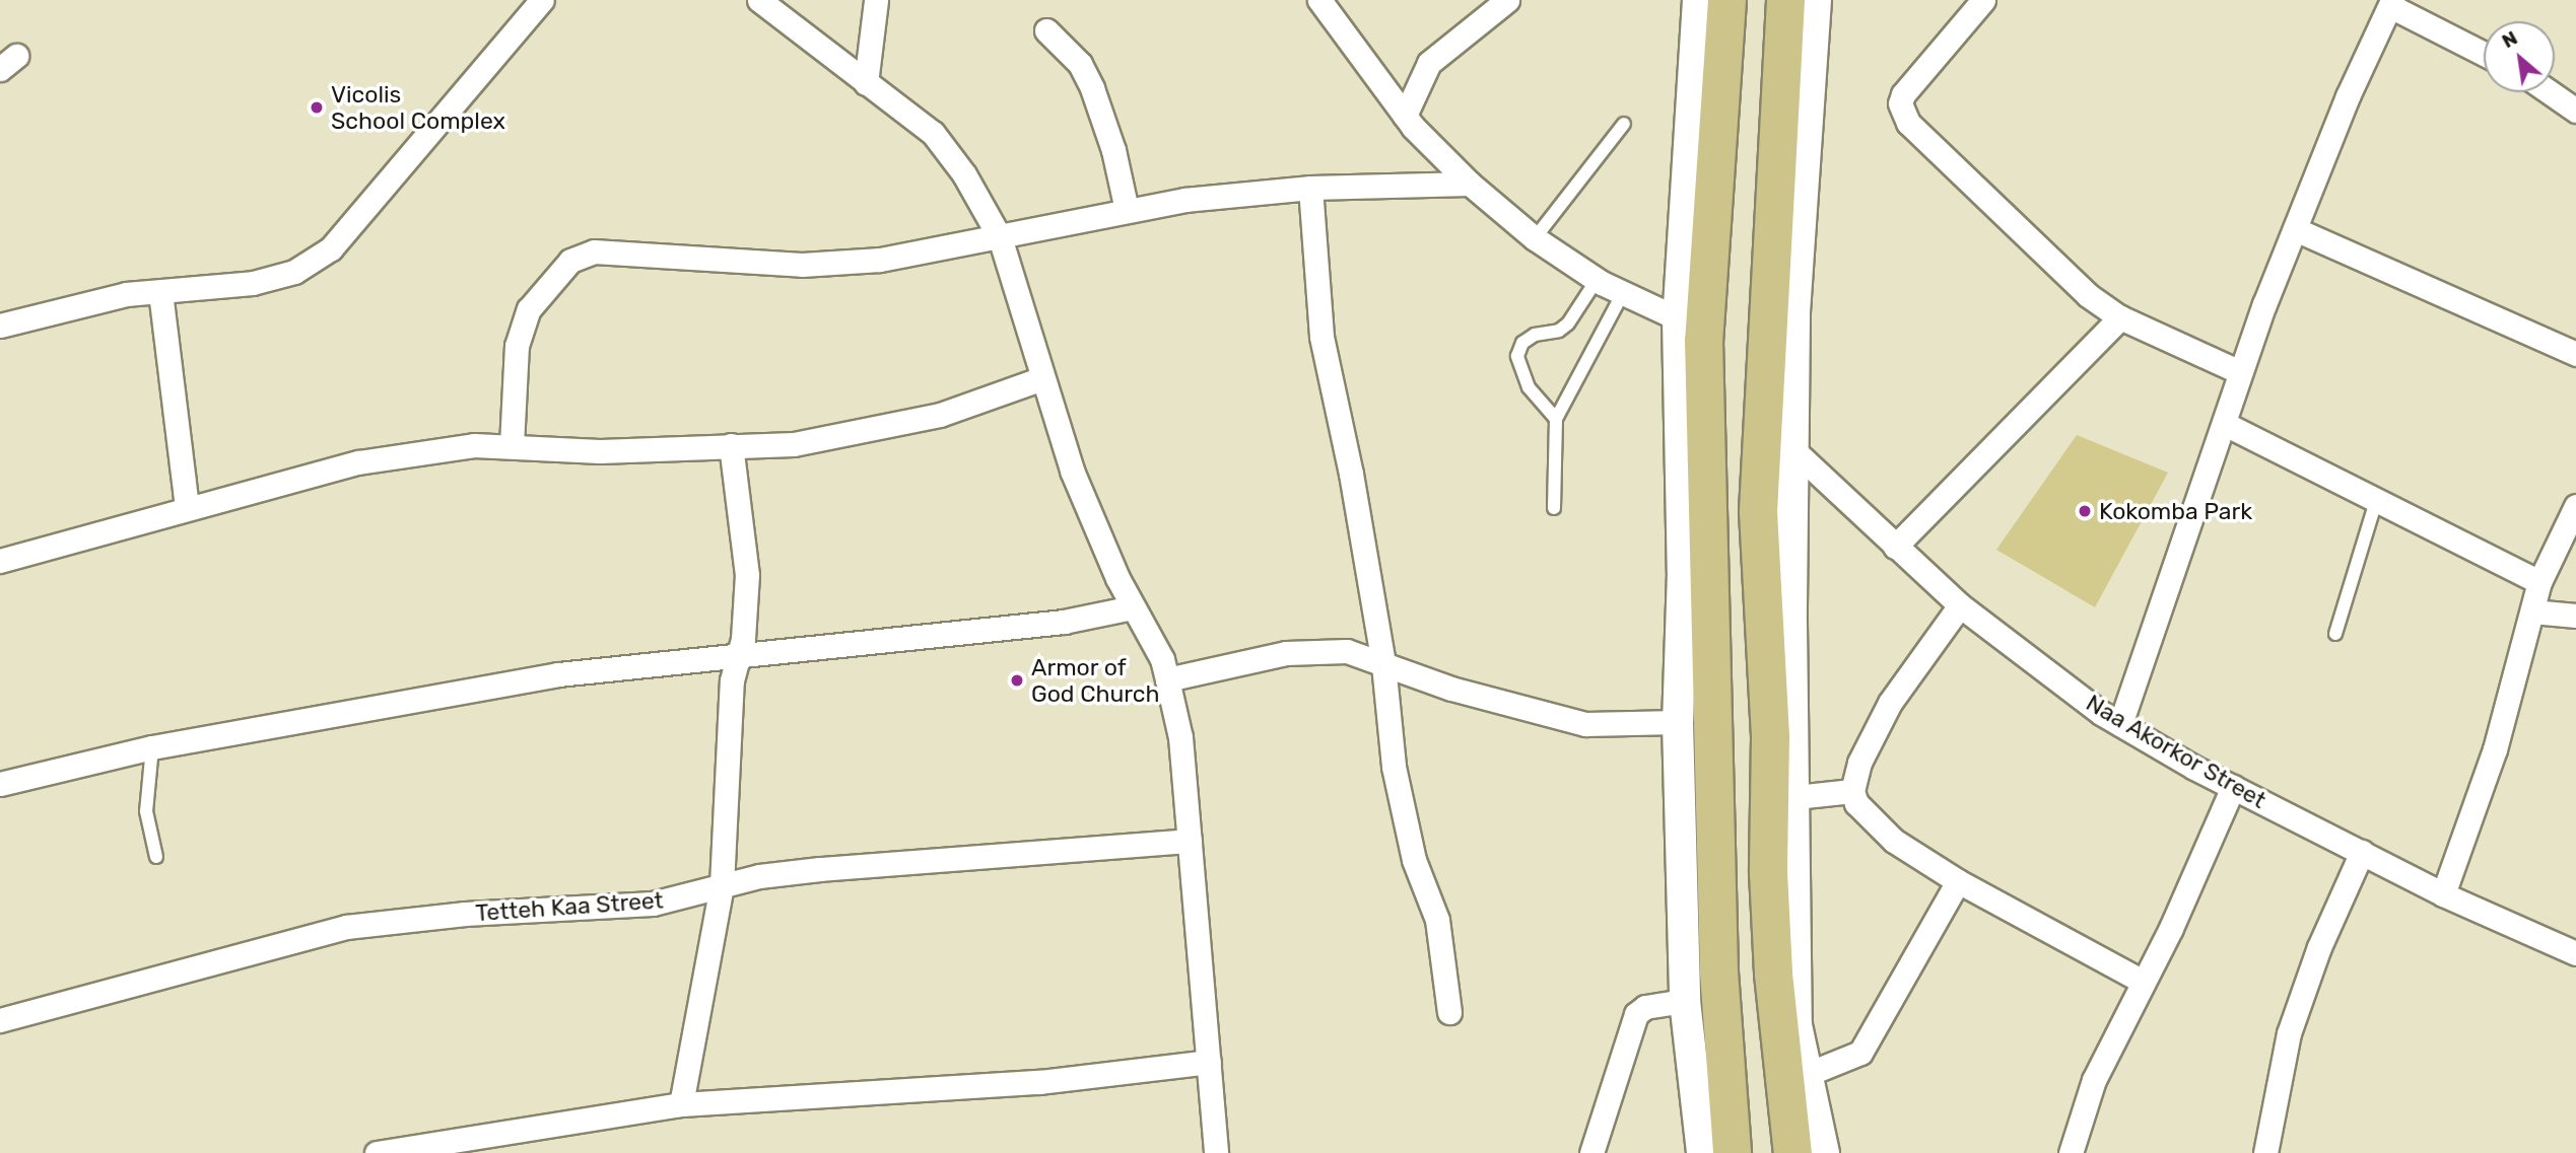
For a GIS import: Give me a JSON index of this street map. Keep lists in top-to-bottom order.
{
  "streets": {
    "street": ["Naa Akorkor Street", "Tetteh Kaa Street"]
  },
  "places": ["Vicolis School Complex", "Kokomba Park", "Armor of God Church"],
  "north": "top left"
}
